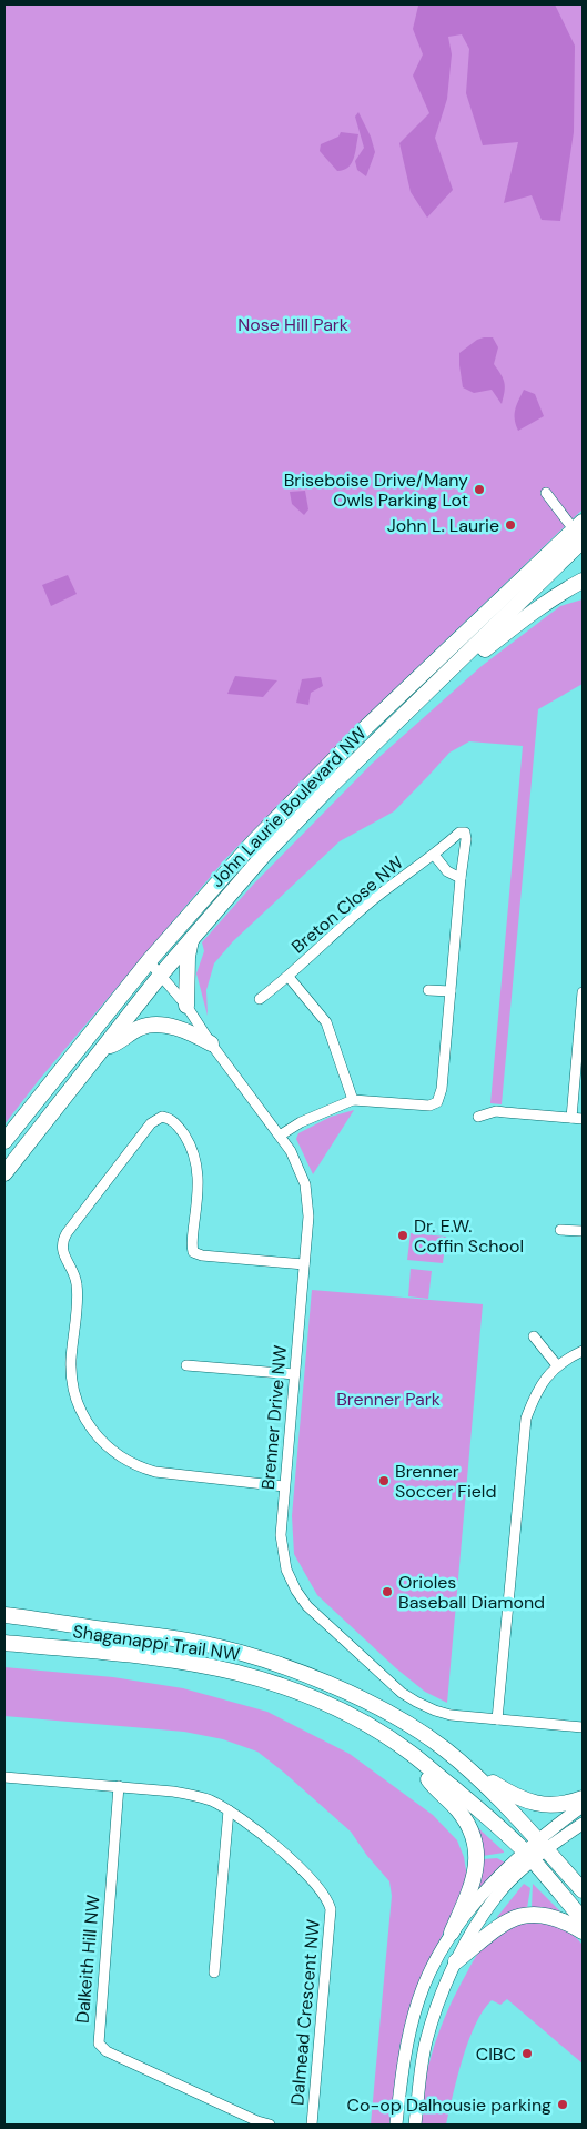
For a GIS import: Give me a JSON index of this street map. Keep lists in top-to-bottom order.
{
  "streets": {
    "main road": ["John Laurie Boulevard NW", "Shaganappi Trail NW"],
    "street": [
      "Breton Close NW",
      "Brenner Drive NW",
      "Dalkeith Hill NW",
      "Dalmead Crescent NW"
    ]
  },
  "crossings": [
    ["John Laurie Boulevard NW", "Brenner Drive NW"],
    ["Breton Close NW", "Brenner Drive NW"],
    ["Dalkeith Hill NW", "Dalmead Crescent NW"]
  ],
  "parks": ["Nose Hill Park", "Brenner Park"],
  "places": [
    "Briseboise Drive/Many Owls Parking Lot",
    "John L. Laurie",
    "Dr. E.W. Coffin School",
    "Brenner Soccer Field",
    "Orioles Baseball Diamond",
    "CIBC",
    "Co-op Dalhousie parking"
  ]
}
